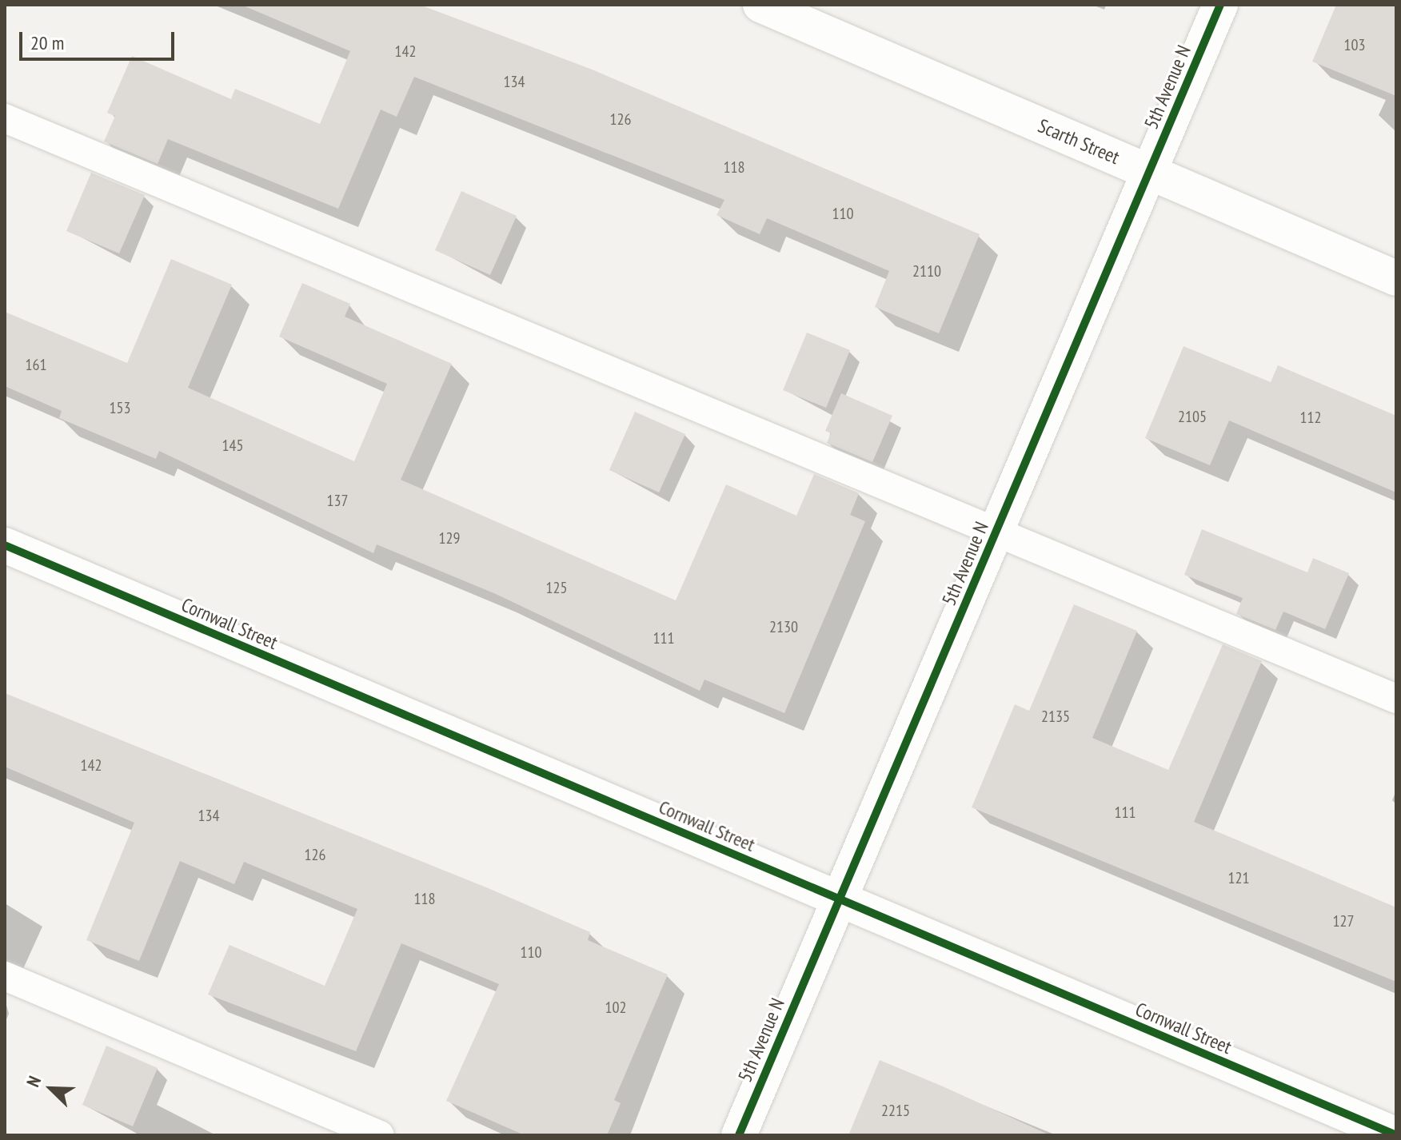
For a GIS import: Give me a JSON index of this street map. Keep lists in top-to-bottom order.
{
  "streets": {
    "street": ["5th Avenue N", "Scarth Street", "Cornwall Street"]
  },
  "crossings": [
    ["5th Avenue N", "Scarth Street"],
    ["5th Avenue N", "Cornwall Street"]
  ],
  "house_numbers": [
    "103",
    "142",
    "134",
    "126",
    "118",
    "110",
    "2110",
    "161",
    "153",
    "2105",
    "112",
    "145",
    "137",
    "129",
    "125",
    "2130",
    "111",
    "2135",
    "142",
    "111",
    "134",
    "126",
    "121",
    "118",
    "127",
    "110",
    "102",
    "2215"
  ],
  "scale_bar": "20 m",
  "north": "top left"
}
